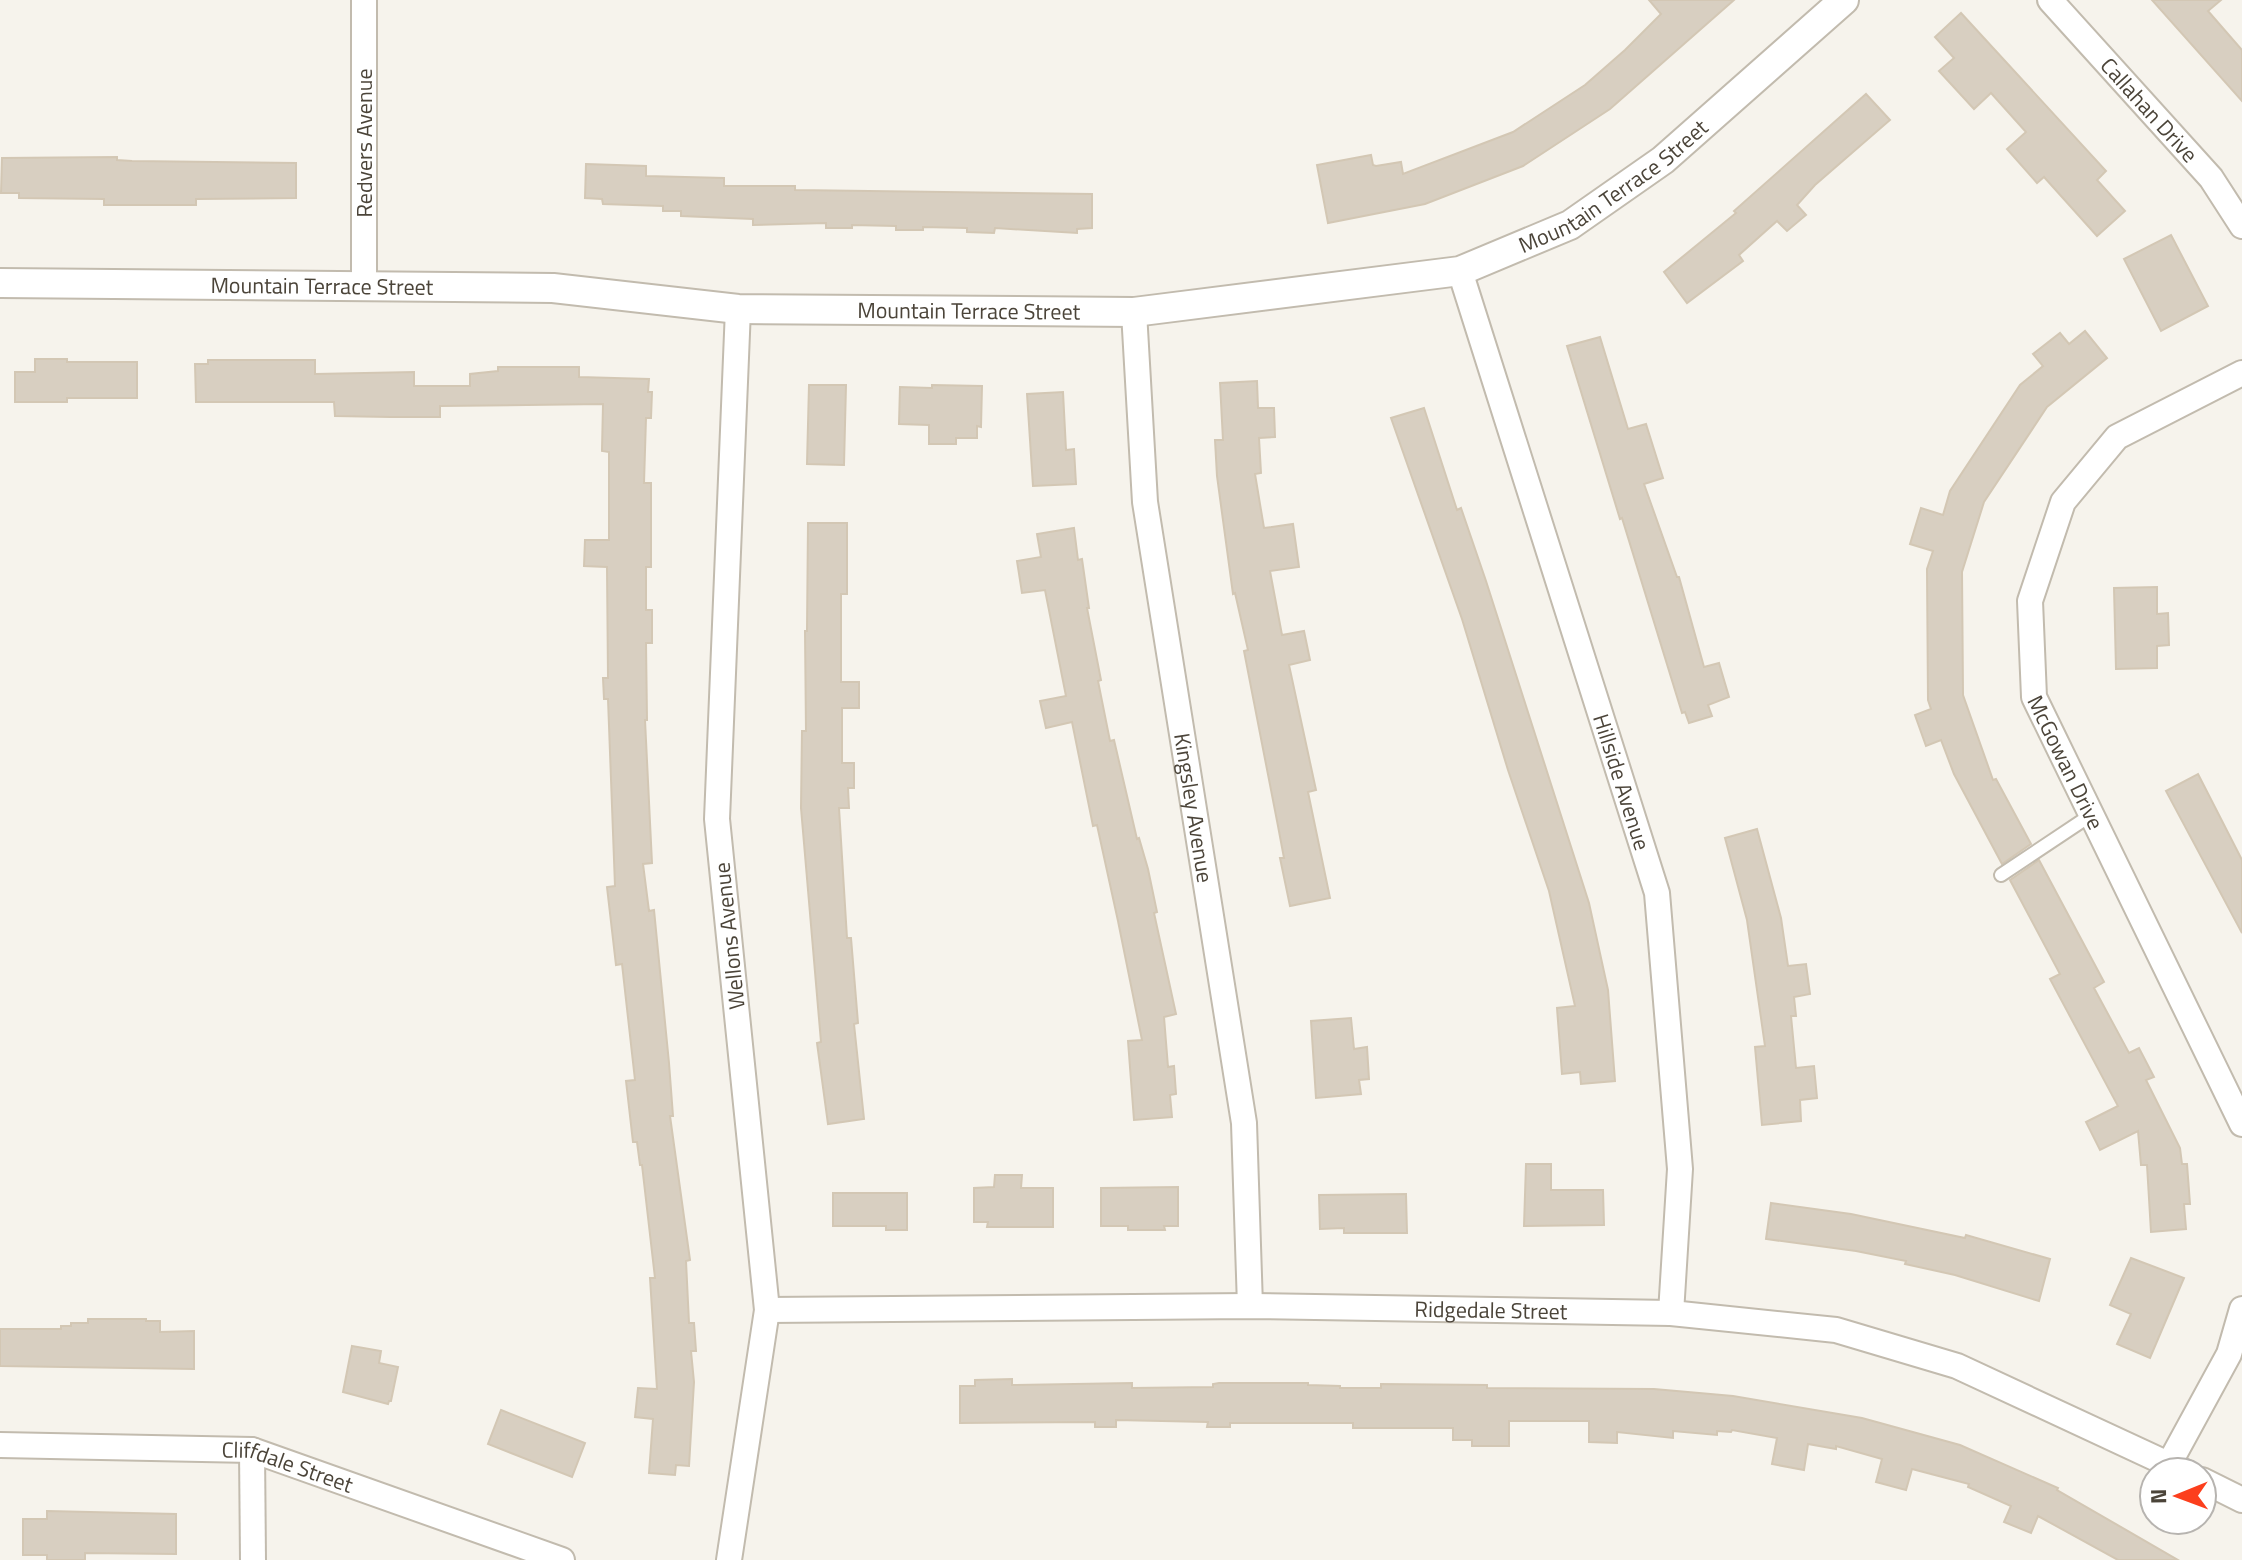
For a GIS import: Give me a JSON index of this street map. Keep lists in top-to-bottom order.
{
  "streets": {
    "street": [
      "Callahan Drive",
      "Redvers Avenue",
      "Mountain Terrace Street",
      "McGowan Drive",
      "Hillside Avenue",
      "Kingsley Avenue",
      "Wellons Avenue",
      "Ridgedale Street",
      "Cliffdale Street"
    ]
  },
  "crossings": [
    ["Redvers Avenue", "Mountain Terrace Street"],
    ["Mountain Terrace Street", "Hillside Avenue"],
    ["Mountain Terrace Street", "Kingsley Avenue"],
    ["Mountain Terrace Street", "Wellons Avenue"],
    ["Hillside Avenue", "Ridgedale Street"],
    ["Kingsley Avenue", "Ridgedale Street"],
    ["Wellons Avenue", "Ridgedale Street"]
  ],
  "north": "left"
}
